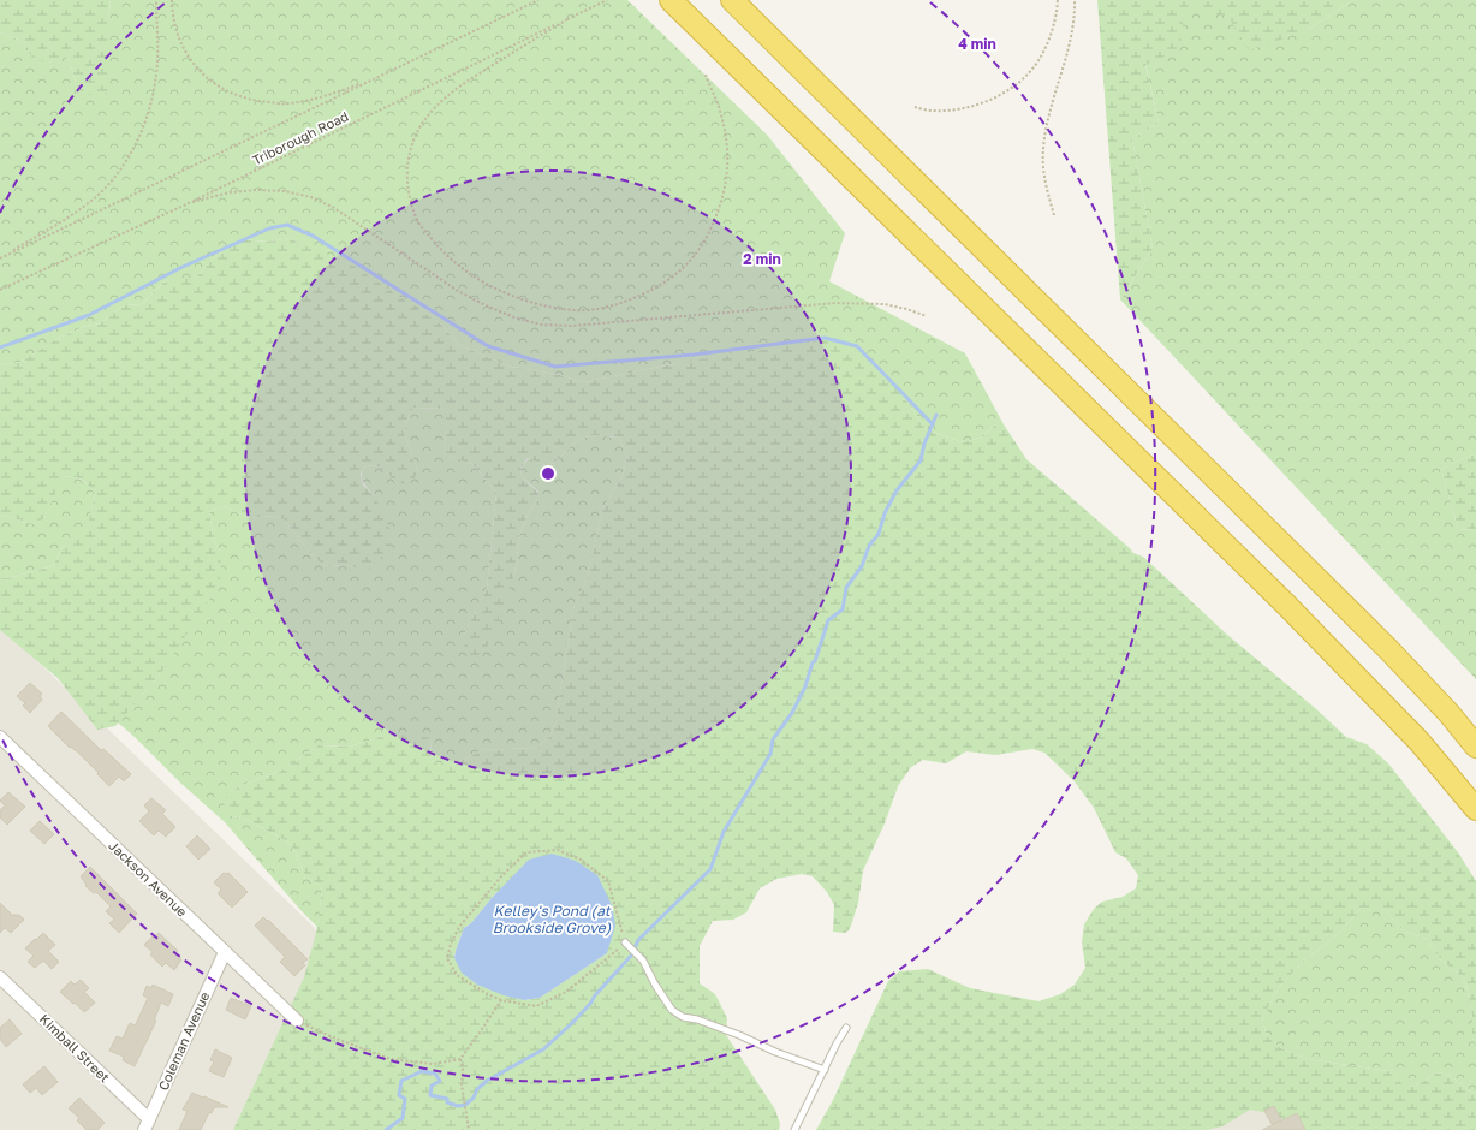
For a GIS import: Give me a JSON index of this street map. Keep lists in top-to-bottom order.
{
  "streets": {
    "street": ["Jackson Avenue", "Coleman Avenue", "Kimball Street"],
    "path": ["Triborough Road"]
  },
  "crossings": [
    ["Jackson Avenue", "Coleman Avenue"],
    ["Coleman Avenue", "Kimball Street"]
  ],
  "water": ["Kelley's Pond (at Brookside Grove)"],
  "rings": ["4 min", "2 min"]
}
